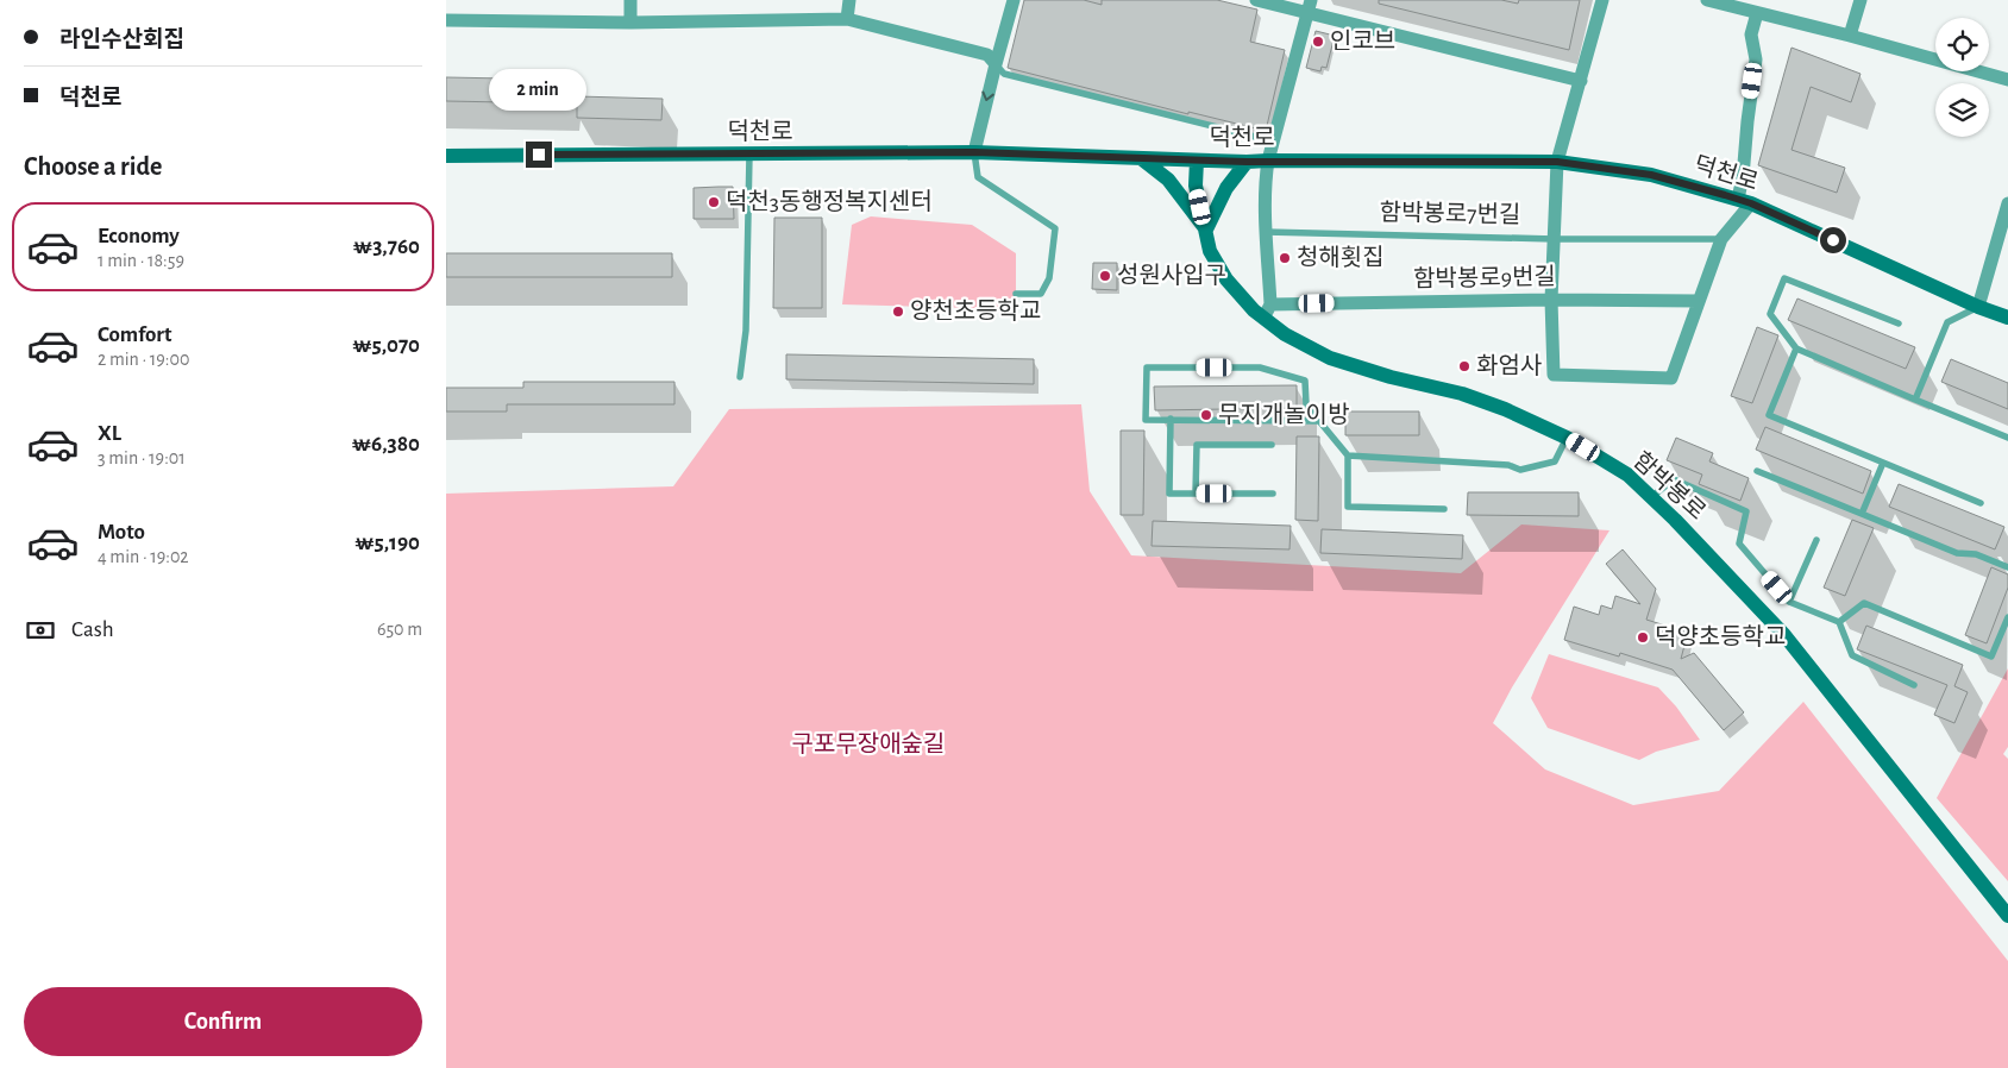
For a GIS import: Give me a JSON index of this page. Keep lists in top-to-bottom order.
{
  "streets": {
    "main road": ["덕천로", "함박봉로"],
    "street": ["함박봉로9번길"],
    "lane": ["함박봉로7번길"]
  },
  "crossings": [
    ["덕천로", "함박봉로"],
    ["함박봉로9번길", "함박봉로"]
  ],
  "parks": ["구포무장애숲길"],
  "places": [
    "인코브",
    "덕천3동행정복지센터",
    "청해횟집",
    "성원사입구",
    "양천초등학교",
    "화엄사",
    "무지개놀이방",
    "덕양초등학교"
  ],
  "page": {
    "banner": ["라인수산회집", "덕천로"],
    "bubble": "2 min",
    "heading": "Choose a ride",
    "list": [
      {
        "name": "Economy",
        "note": "1 min · 18:59",
        "value": "₩3,760"
      },
      {
        "name": "Comfort",
        "note": "2 min · 19:00",
        "value": "₩5,070"
      },
      {
        "name": "XL",
        "note": "3 min · 19:01",
        "value": "₩6,380"
      },
      {
        "name": "Moto",
        "note": "4 min · 19:02",
        "value": "₩5,190"
      }
    ],
    "pay": ["Cash", "650 m"],
    "buttons": "Confirm"
  }
}
